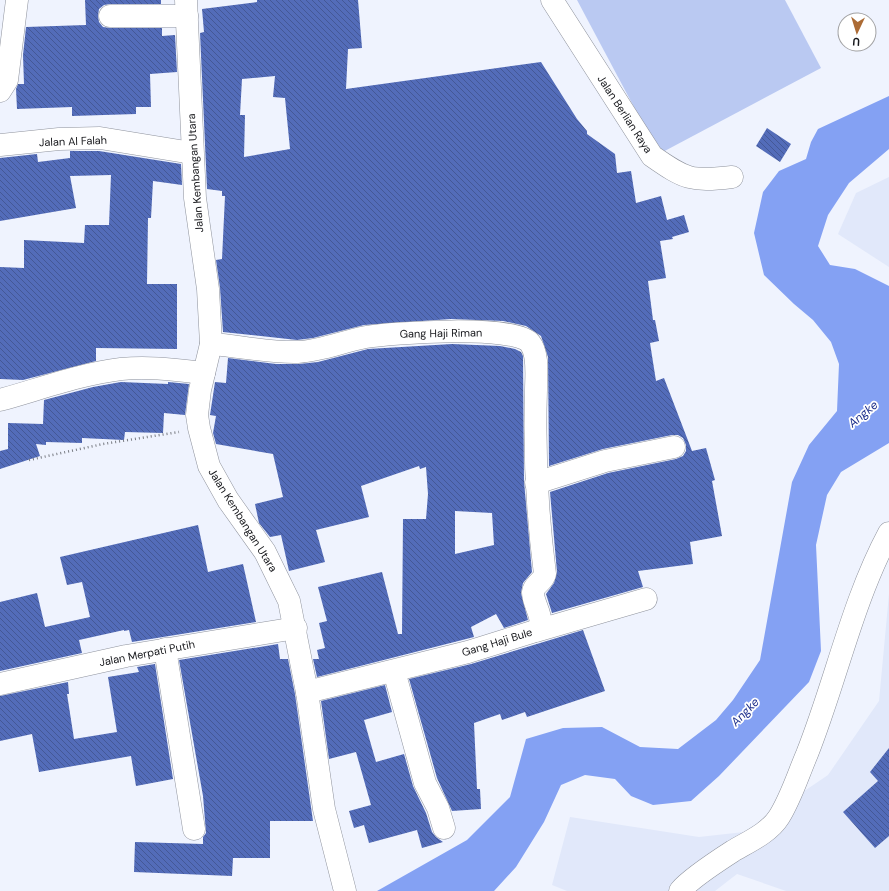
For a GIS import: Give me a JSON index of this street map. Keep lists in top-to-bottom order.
{
  "streets": {
    "street": [
      "Jalan Berlian Raya",
      "Jalan Al Falah",
      "Jalan Kembangan Utara",
      "Gang Haji Riman",
      "Gang Haji Bule",
      "Jalan Merpati Putih"
    ]
  },
  "crossings": [
    ["Jalan Al Falah", "Jalan Kembangan Utara"],
    ["Jalan Kembangan Utara", "Gang Haji Riman"],
    ["Jalan Kembangan Utara", "Gang Haji Bule"],
    ["Jalan Kembangan Utara", "Jalan Merpati Putih"],
    ["Gang Haji Riman", "Gang Haji Bule"]
  ],
  "water": ["Angke"],
  "north": "bottom"
}
